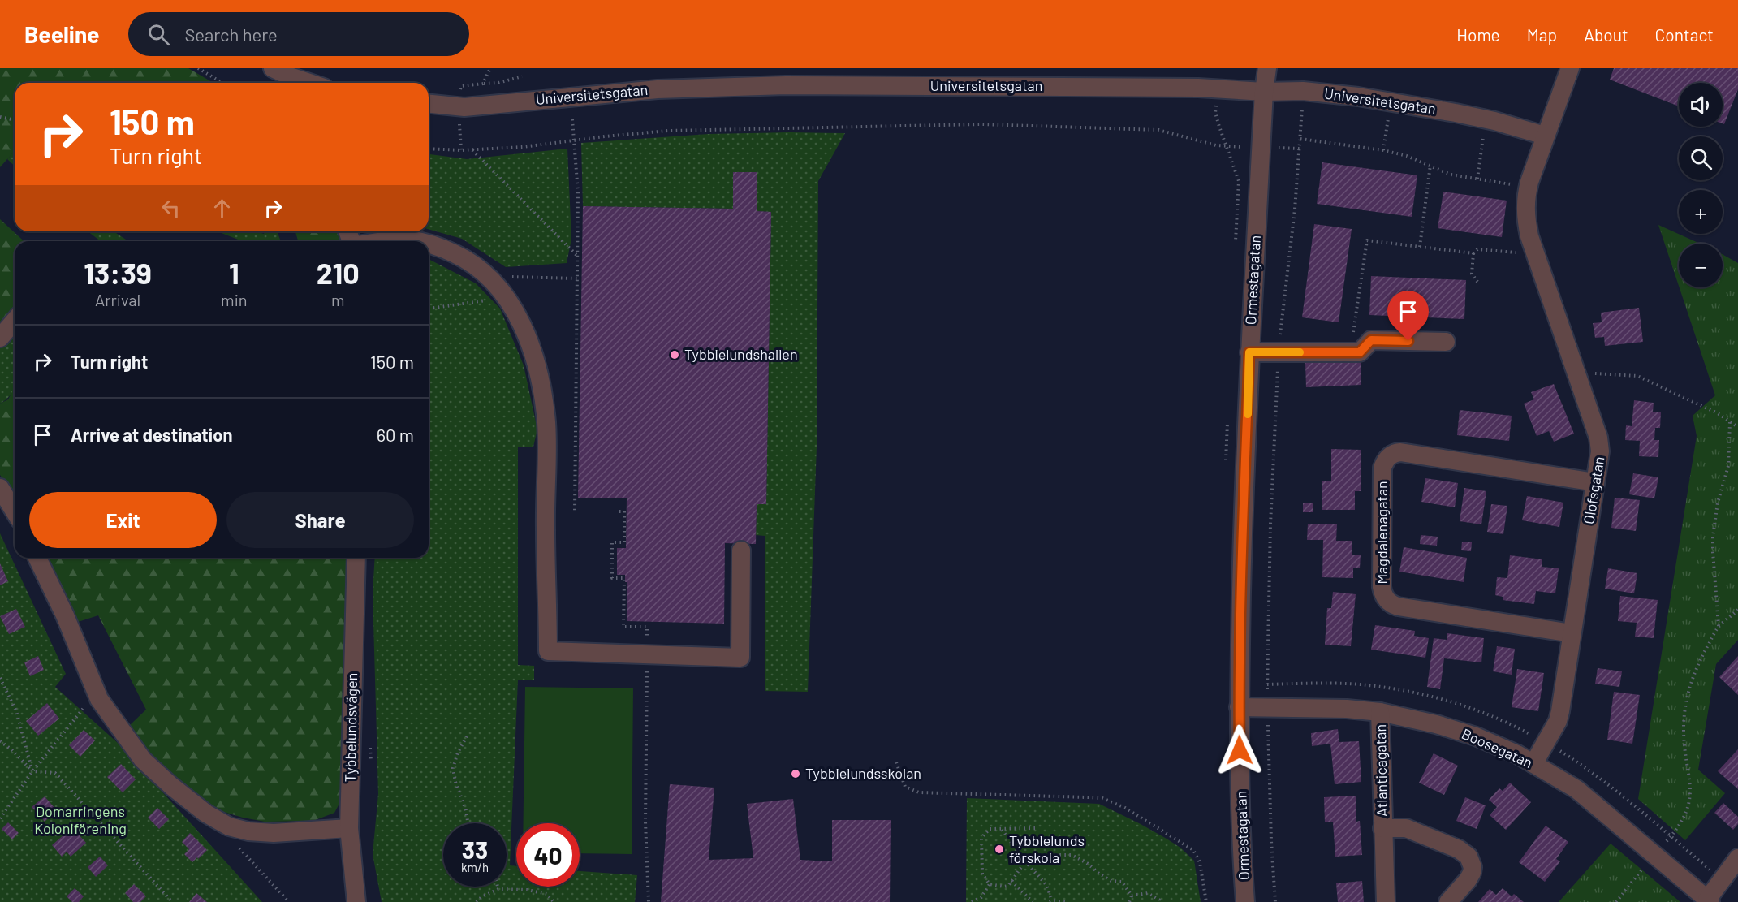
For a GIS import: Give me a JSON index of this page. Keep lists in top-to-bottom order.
{
  "streets": {
    "street": [
      "Universitetsgatan",
      "Ormestagatan",
      "Olofsgatan",
      "Magdalenagatan",
      "Tybbelundsvägen",
      "Boosegatan",
      "Atlanticagatan"
    ]
  },
  "crossings": [
    ["Universitetsgatan", "Ormestagatan"],
    ["Universitetsgatan", "Olofsgatan"],
    ["Ormestagatan", "Boosegatan"],
    ["Olofsgatan", "Magdalenagatan"],
    ["Olofsgatan", "Boosegatan"],
    ["Boosegatan", "Atlanticagatan"]
  ],
  "parks": ["Domarringens Koloniförening"],
  "places": ["Tybblelundshallen", "Tybblelundsskolan", "Tybblelunds förskola"],
  "page": {
    "header": "Beeline",
    "search": "Search here",
    "nav": [
      "Home",
      "Map",
      "About",
      "Contact"
    ],
    "map_buttons": ["+", "−"],
    "turn": ["150 m", "Turn right"],
    "eta": [
      "13:39",
      "Arrival",
      "1",
      "min",
      "210",
      "m"
    ],
    "list": [
      {
        "name": "Turn right",
        "value": "150 m"
      },
      {
        "name": "Arrive at destination",
        "value": "60 m"
      }
    ],
    "buttons": ["Exit", "Share"],
    "speed": "33 km/h",
    "limit": "40"
  }
}
